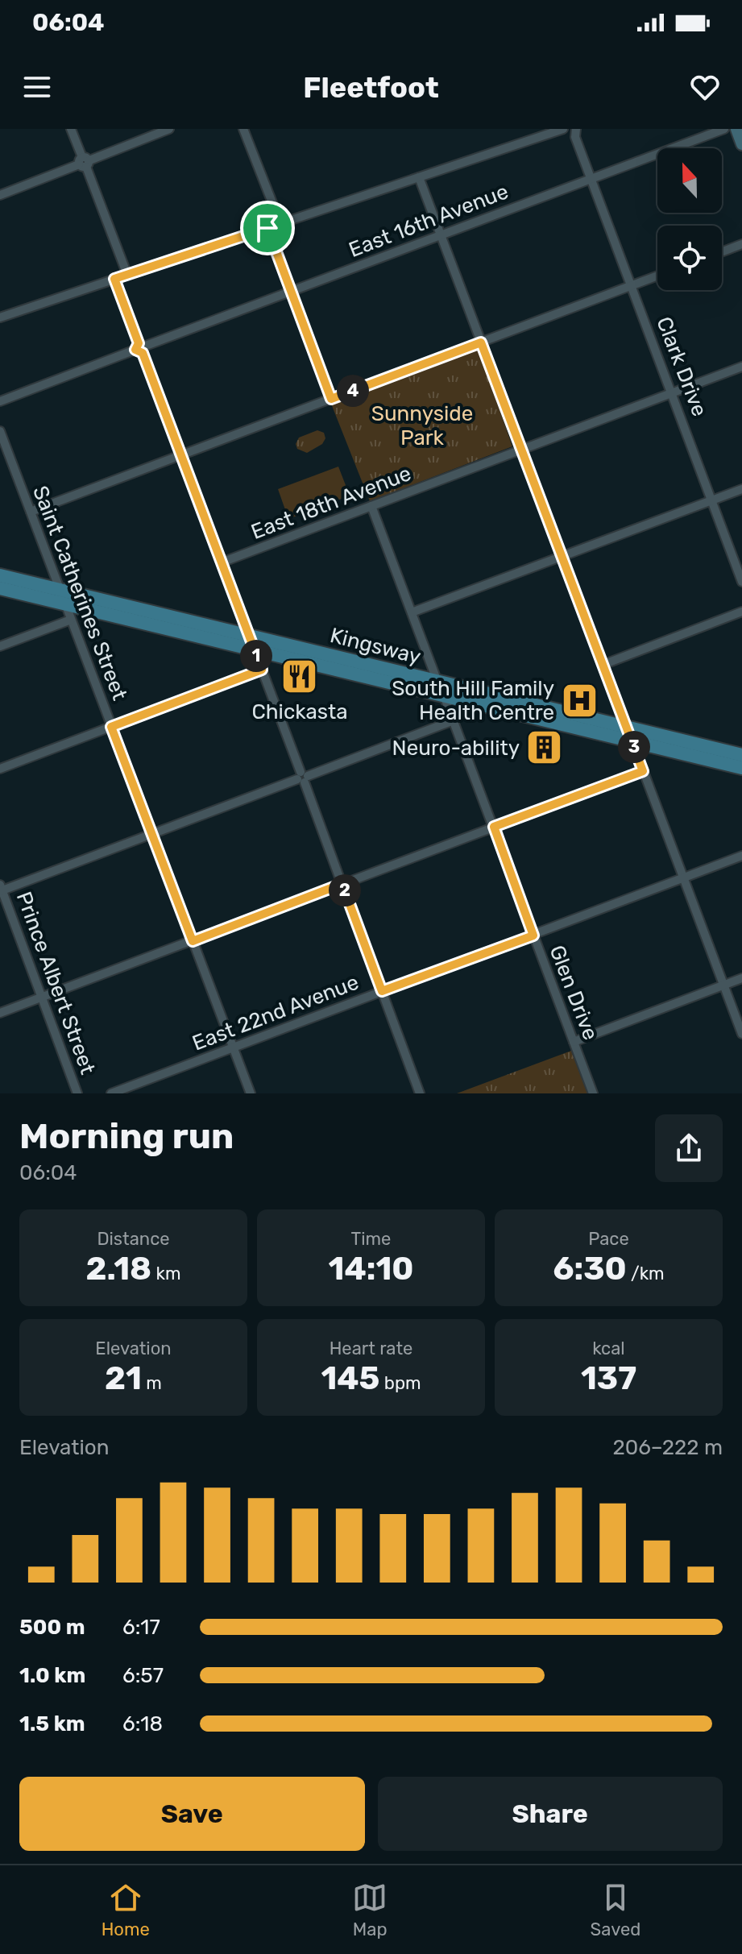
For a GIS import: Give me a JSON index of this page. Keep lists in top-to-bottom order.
{
  "streets": {
    "main road": ["Kingsway"],
    "street": [
      "East 16th Avenue",
      "Clark Drive",
      "East 18th Avenue",
      "Saint Catherines Street",
      "Prince Albert Street",
      "Glen Drive",
      "East 22nd Avenue"
    ]
  },
  "crossings": [
    ["East 16th Avenue", "Clark Drive"],
    ["Clark Drive", "East 18th Avenue"],
    ["East 18th Avenue", "Glen Drive"],
    ["Saint Catherines Street", "Kingsway"],
    ["Saint Catherines Street", "East 22nd Avenue"],
    ["Kingsway", "Glen Drive"],
    ["Glen Drive", "East 22nd Avenue"]
  ],
  "parks": ["Sunnyside Park"],
  "places": {
    "restaurant": ["Chickasta"],
    "hospital": ["South Hill Family Health Centre"],
    "building": ["Neuro-ability"]
  },
  "north": "top",
  "page": {
    "status": "06:04",
    "header": "Fleetfoot",
    "pins": [
      "4",
      "1",
      "3",
      "2"
    ],
    "heading": ["Morning run", "06:04"],
    "stats": [
      ["Distance", "2.18 km"],
      ["Time", "14:10"],
      ["Pace", "6:30 /km"],
      ["Elevation", "21 m"],
      ["Heart rate", "145 bpm"],
      ["kcal", "137"]
    ],
    "chart": ["Elevation", "206–222 m"],
    "list": [
      {
        "name": "500 m",
        "note": "6:17"
      },
      {
        "name": "1.0 km",
        "note": "6:57"
      },
      {
        "name": "1.5 km",
        "note": "6:18"
      }
    ],
    "buttons": ["Save", "Share"],
    "tabs": ["Home", "Map", "Saved"]
  }
}
